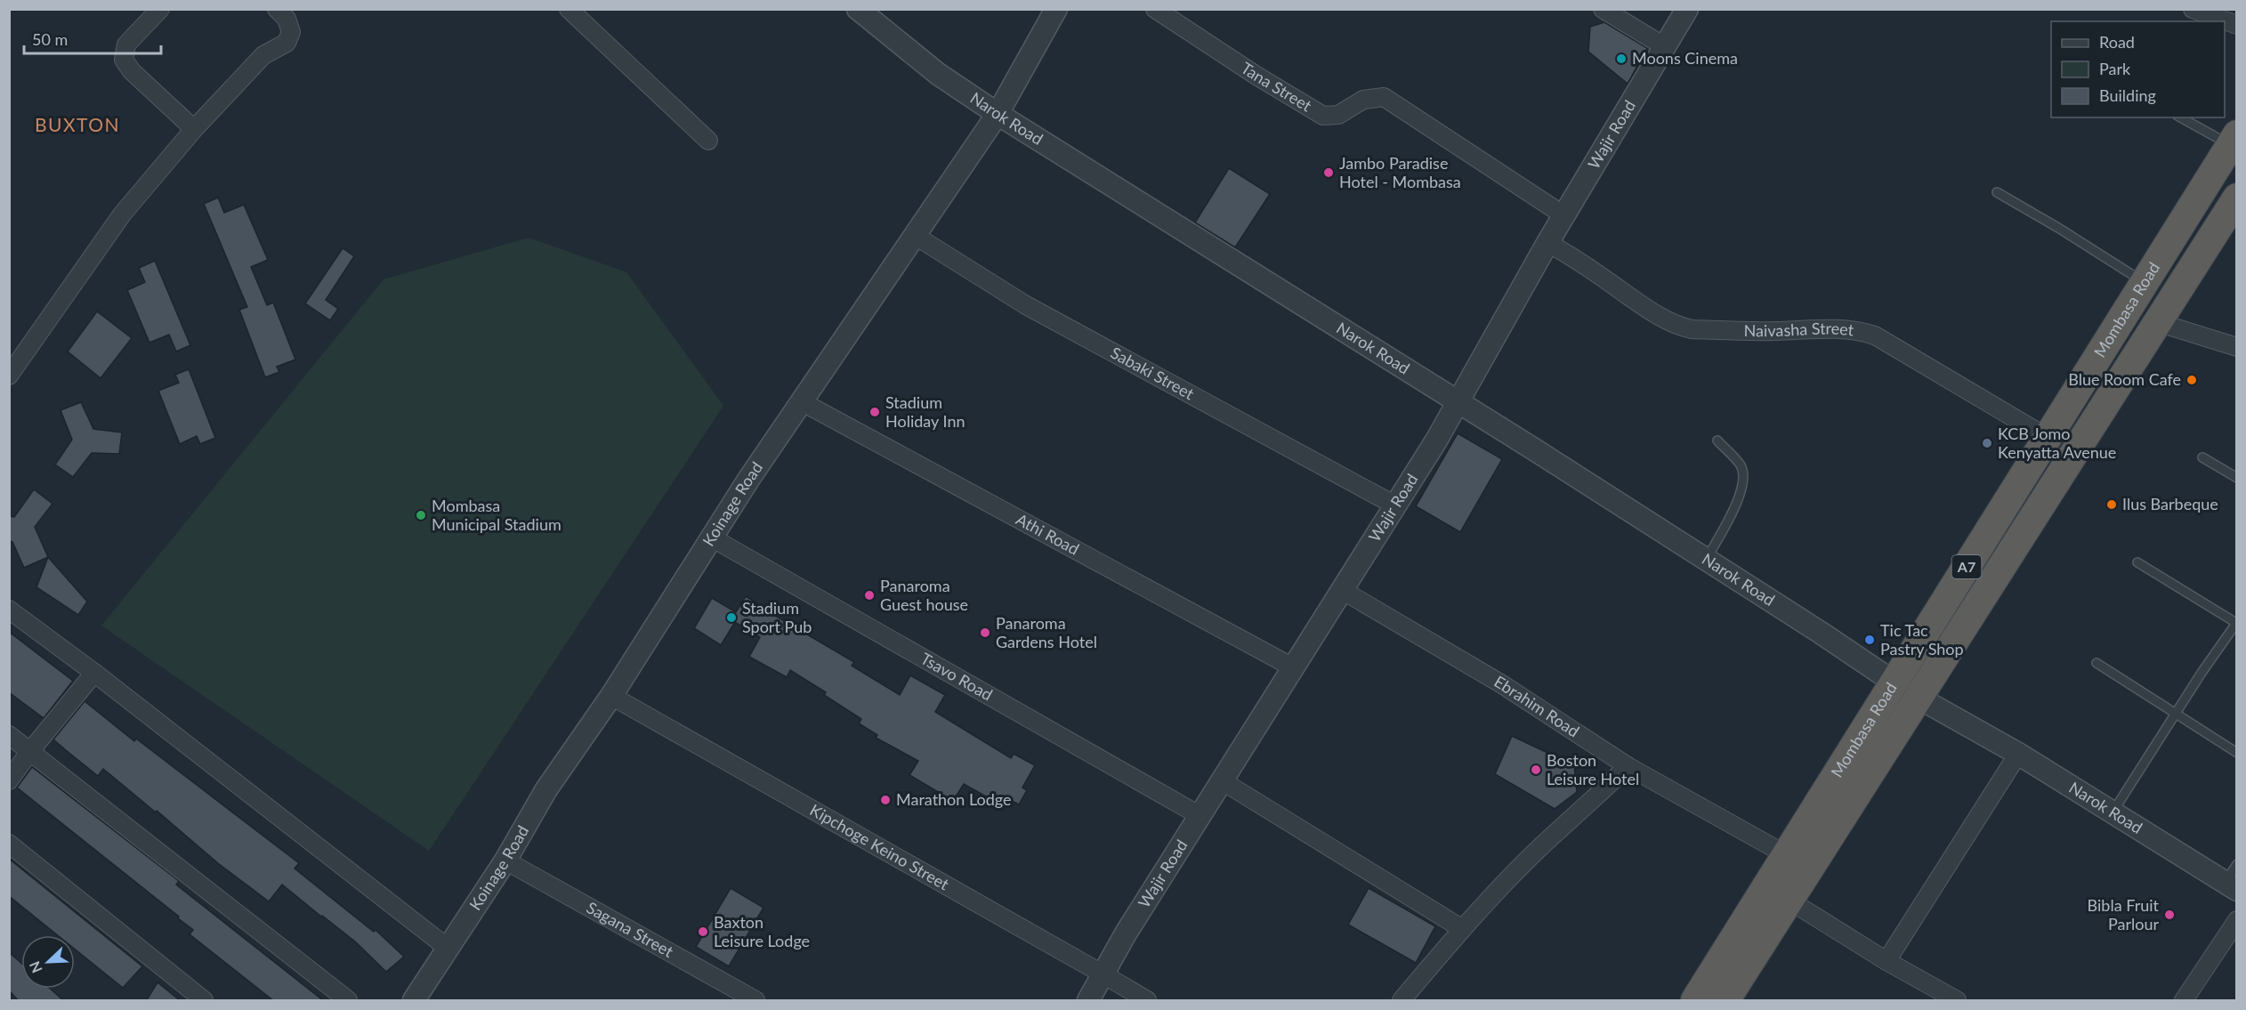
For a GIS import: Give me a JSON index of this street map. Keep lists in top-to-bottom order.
{
  "streets": {
    "highway": ["Mombasa Road", "A7"],
    "street": [
      "Tana Street",
      "Narok Road",
      "Wajir Road",
      "Naivasha Street",
      "Sabaki Street",
      "Koinage Road",
      "Athi Road",
      "Tsavo Road",
      "Ebrahim Road",
      "Kipchoge Keino Street",
      "Sagana Street"
    ]
  },
  "crossings": [
    ["Tana Street", "Wajir Road"],
    ["Narok Road", "Wajir Road"],
    ["Narok Road", "Mombasa Road"],
    ["Narok Road", "Koinage Road"],
    ["Wajir Road", "Naivasha Street"],
    ["Wajir Road", "Sabaki Street"],
    ["Wajir Road", "Athi Road"],
    ["Wajir Road", "Tsavo Road"],
    ["Wajir Road", "Ebrahim Road"],
    ["Wajir Road", "Kipchoge Keino Street"],
    ["Mombasa Road", "Naivasha Street"],
    ["Mombasa Road", "Ebrahim Road"],
    ["Sabaki Street", "Koinage Road"],
    ["Koinage Road", "Athi Road"],
    ["Koinage Road", "Tsavo Road"],
    ["Koinage Road", "Kipchoge Keino Street"],
    ["Koinage Road", "Sagana Street"]
  ],
  "districts": ["BUXTON"],
  "places": [
    "Moons Cinema",
    "Jambo Paradise Hotel - Mombasa",
    "Blue Room Cafe",
    "Stadium Holiday Inn",
    "KCB Jomo Kenyatta Avenue",
    "Ilus Barbeque",
    "Mombasa Municipal Stadium",
    "Panaroma Guest house",
    "Stadium Sport Pub",
    "Panaroma Gardens Hotel",
    "Tic Tac Pastry Shop",
    "Boston Leisure Hotel",
    "Marathon Lodge",
    "Bibla Fruit Parlour",
    "Baxton Leisure Lodge"
  ],
  "legend": ["Road", "Park", "Building"],
  "scale_bar": "50 m",
  "north": "bottom left"
}
